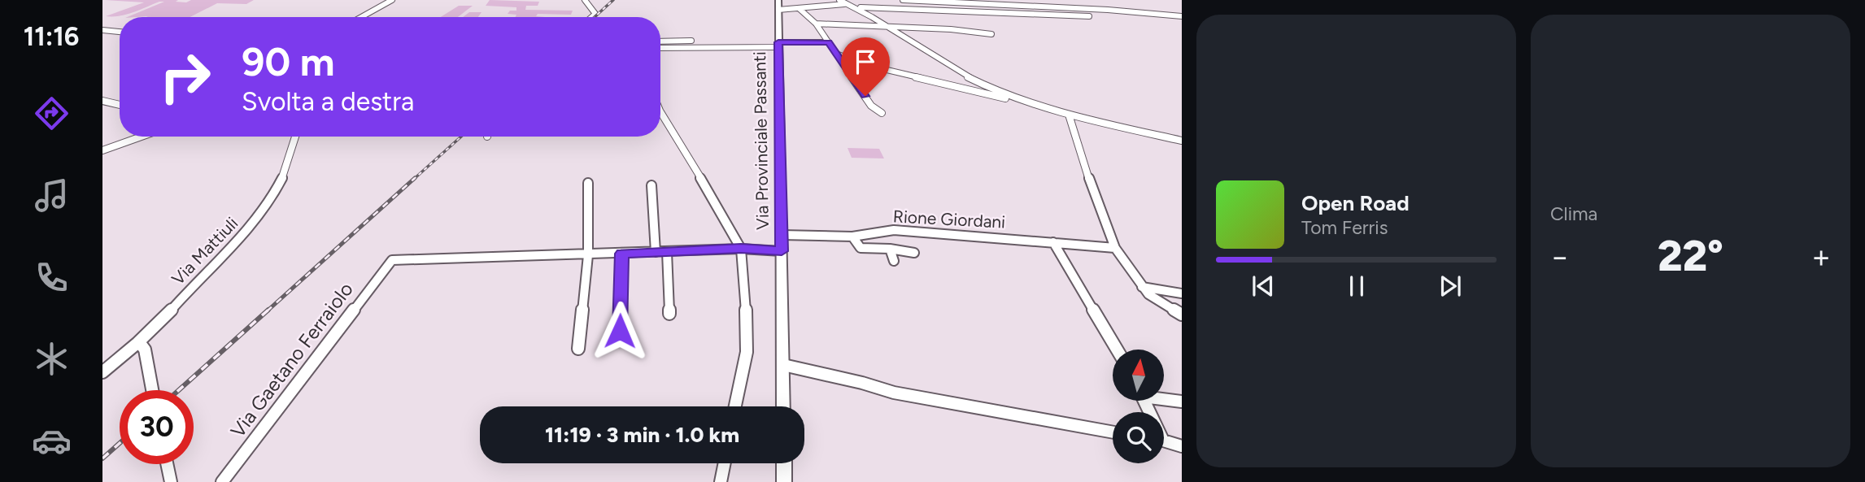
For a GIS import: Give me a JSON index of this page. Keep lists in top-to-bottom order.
{
  "streets": {
    "main road": ["Via Provinciale Passanti"],
    "street": ["Rione Giordani", "Via Mattiuli", "Via Gaetano Ferraiolo"]
  },
  "crossings": [
    ["Via Provinciale Passanti", "Rione Giordani"]
  ],
  "north": "top",
  "page": {
    "tabs": "11:16",
    "tile": "Clima",
    "turn": ["90 m", "Svolta a destra"],
    "song": ["Open Road", "Tom Ferris"],
    "heat": ["−", "22°", "+"],
    "limit": "30",
    "trip": "11:19 · 3 min · 1.0 km"
  }
}
